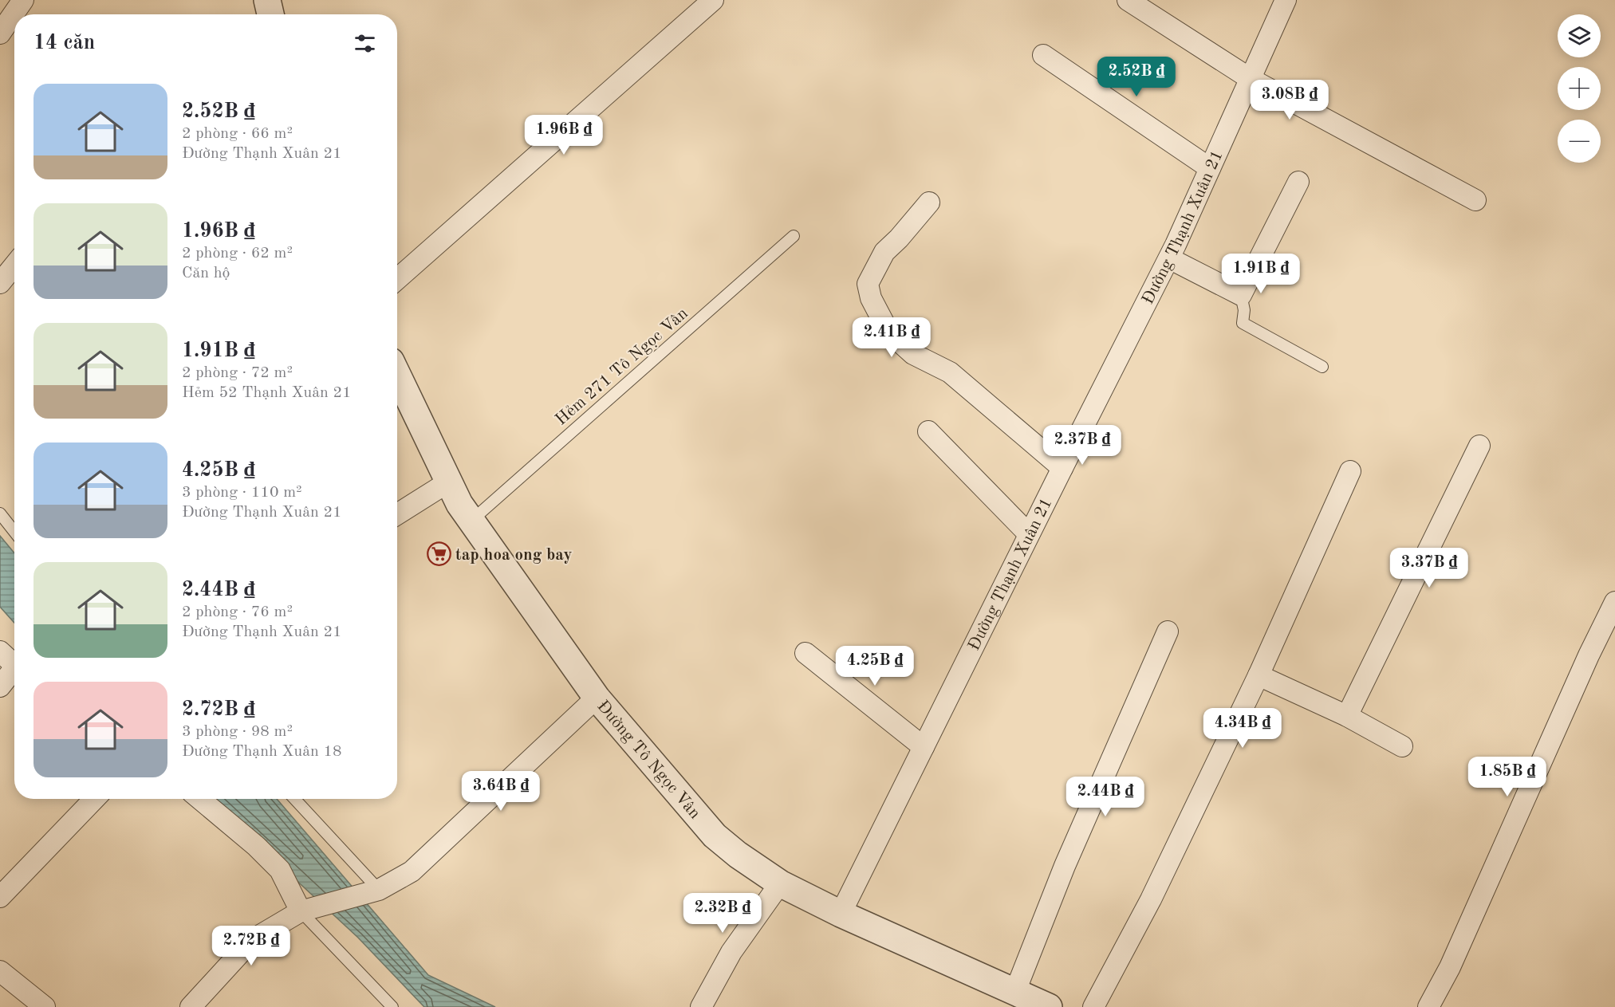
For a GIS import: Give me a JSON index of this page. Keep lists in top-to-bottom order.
{
  "streets": {
    "street": ["Đường Thạnh Xuân 21", "Đường Tô Ngọc Vân"],
    "lane": ["Hẻm 271 Tô Ngọc Vân"]
  },
  "crossings": [
    ["Đường Thạnh Xuân 21", "Đường Tô Ngọc Vân"],
    ["Hẻm 271 Tô Ngọc Vân", "Đường Tô Ngọc Vân"]
  ],
  "places": {
    "supermarket": ["tap hoa ong bay"]
  },
  "page": {
    "map_buttons": ["+", "−"],
    "heading": "14 căn",
    "price": [
      "2.52B ₫",
      "3.08B ₫",
      "1.96B ₫",
      "1.91B ₫",
      "2.41B ₫",
      "2.37B ₫",
      "3.37B ₫",
      "4.25B ₫",
      "4.34B ₫",
      "1.85B ₫",
      "3.64B ₫",
      "2.44B ₫",
      "2.32B ₫",
      "2.72B ₫"
    ],
    "list": [
      {
        "name": "2.52B ₫",
        "note": "2 phòng · 66 m² · Đường Thạnh Xuân 21"
      },
      {
        "name": "1.96B ₫",
        "note": "2 phòng · 62 m² · Căn hộ"
      },
      {
        "name": "1.91B ₫",
        "note": "2 phòng · 72 m² · Hẻm 52 Thạnh Xuân 21"
      },
      {
        "name": "4.25B ₫",
        "note": "3 phòng · 110 m² · Đường Thạnh Xuân 21"
      },
      {
        "name": "2.44B ₫",
        "note": "2 phòng · 76 m² · Đường Thạnh Xuân 21"
      },
      {
        "name": "2.72B ₫",
        "note": "3 phòng · 98 m² · Đường Thạnh Xuân 18"
      }
    ]
  }
}
